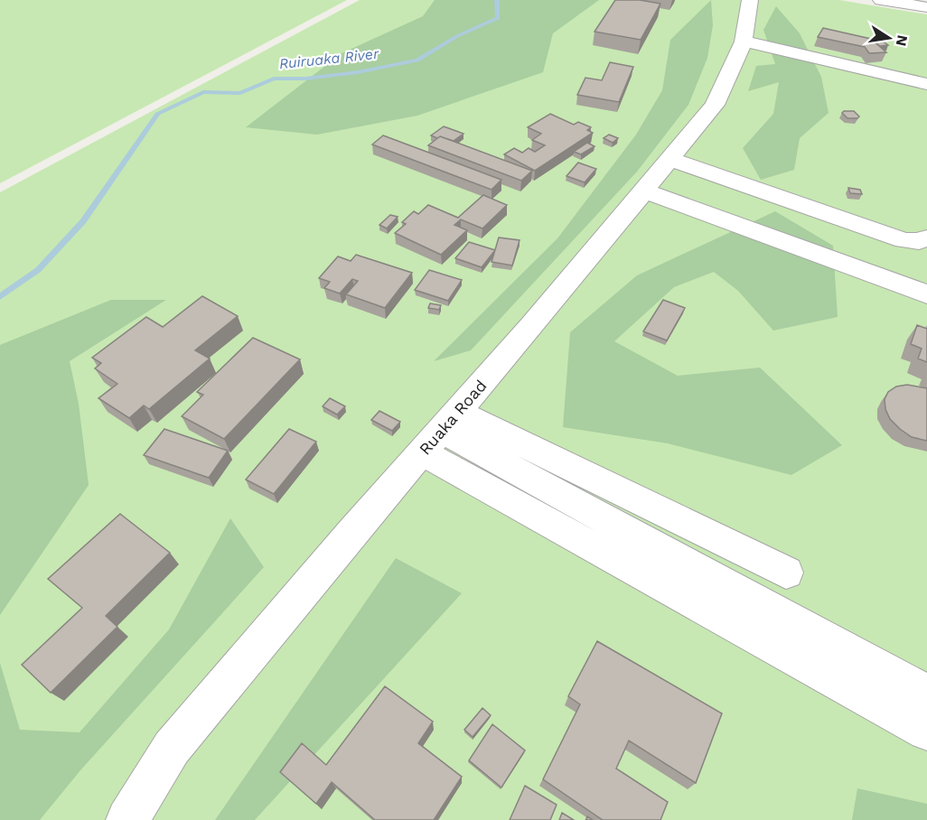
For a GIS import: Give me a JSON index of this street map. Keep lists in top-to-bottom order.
{
  "streets": {
    "street": ["Ruaka Road"]
  },
  "water": ["Ruiruaka River"],
  "north": "right"
}
